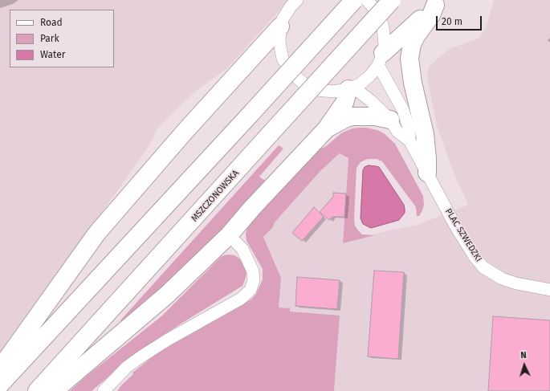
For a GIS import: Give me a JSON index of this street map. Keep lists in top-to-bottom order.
{
  "streets": {
    "main road": ["MSZCZONOWSKA"],
    "street": ["PLAC SZWEDZKI"]
  },
  "legend": ["Road", "Park", "Water"],
  "scale_bar": "20 m",
  "north": "top"
}
